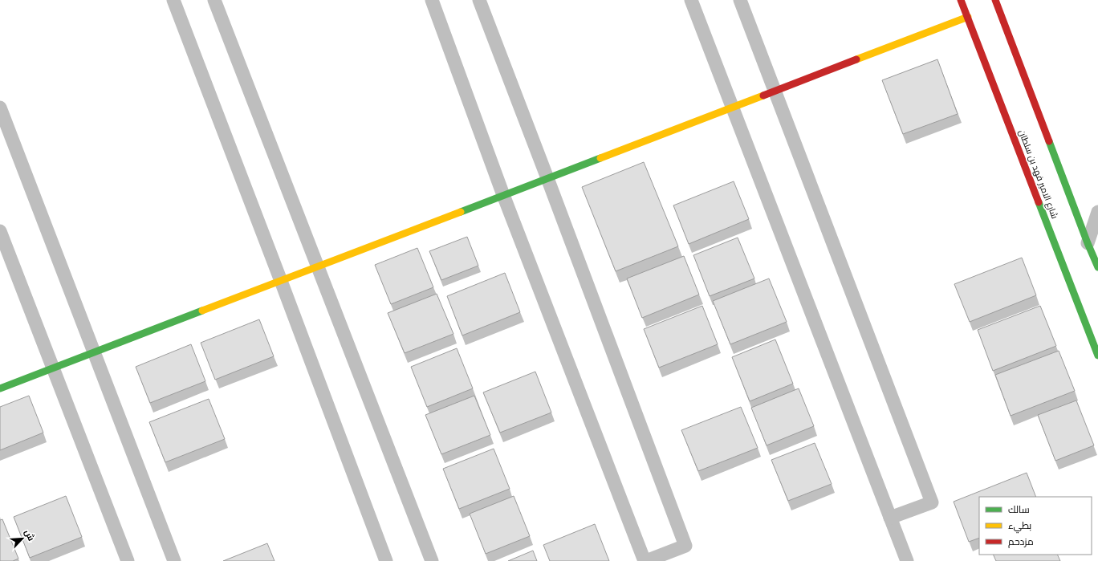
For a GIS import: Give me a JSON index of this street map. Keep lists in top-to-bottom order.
{
  "streets": {
    "street": ["شارع الامير فهد بن سلطان"]
  },
  "legend": ["سالك", "بطيء", "مزدحم"],
  "north": "top right"
}
